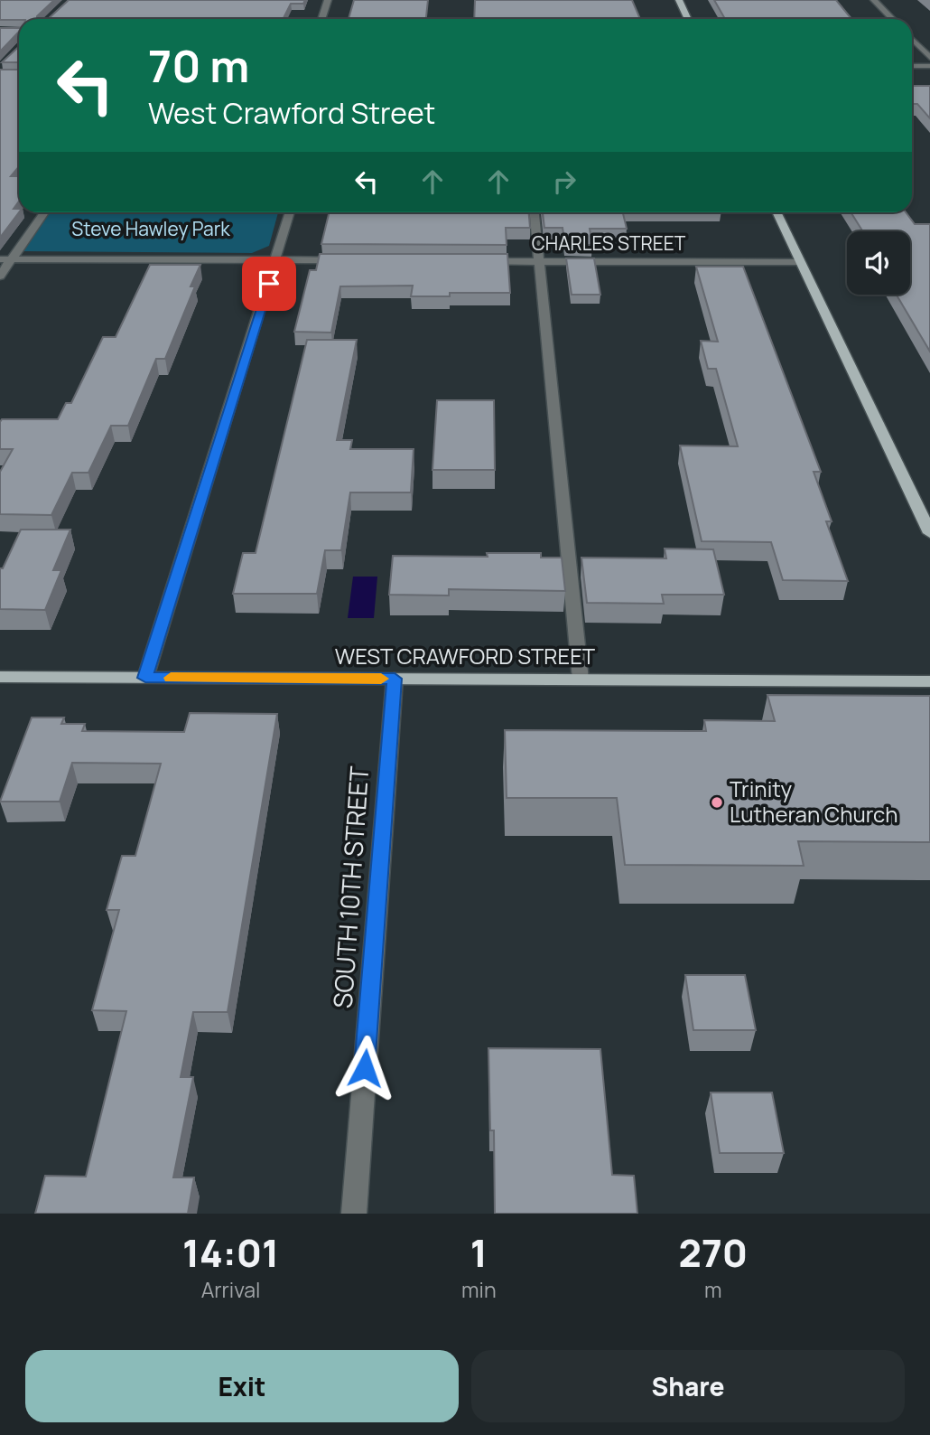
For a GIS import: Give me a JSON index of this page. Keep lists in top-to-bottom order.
{
  "streets": {
    "main road": ["WEST CRAWFORD STREET"],
    "street": ["CHARLES STREET", "SOUTH 10TH STREET"]
  },
  "crossings": [
    ["WEST CRAWFORD STREET", "SOUTH 10TH STREET"]
  ],
  "parks": ["Steve Hawley Park"],
  "places": ["Trinity Lutheran Church"],
  "page": {
    "turn": ["70 m", "West Crawford Street"],
    "eta": [
      "14:01",
      "Arrival",
      "1",
      "min",
      "270",
      "m"
    ],
    "buttons": ["Exit", "Share"]
  }
}
